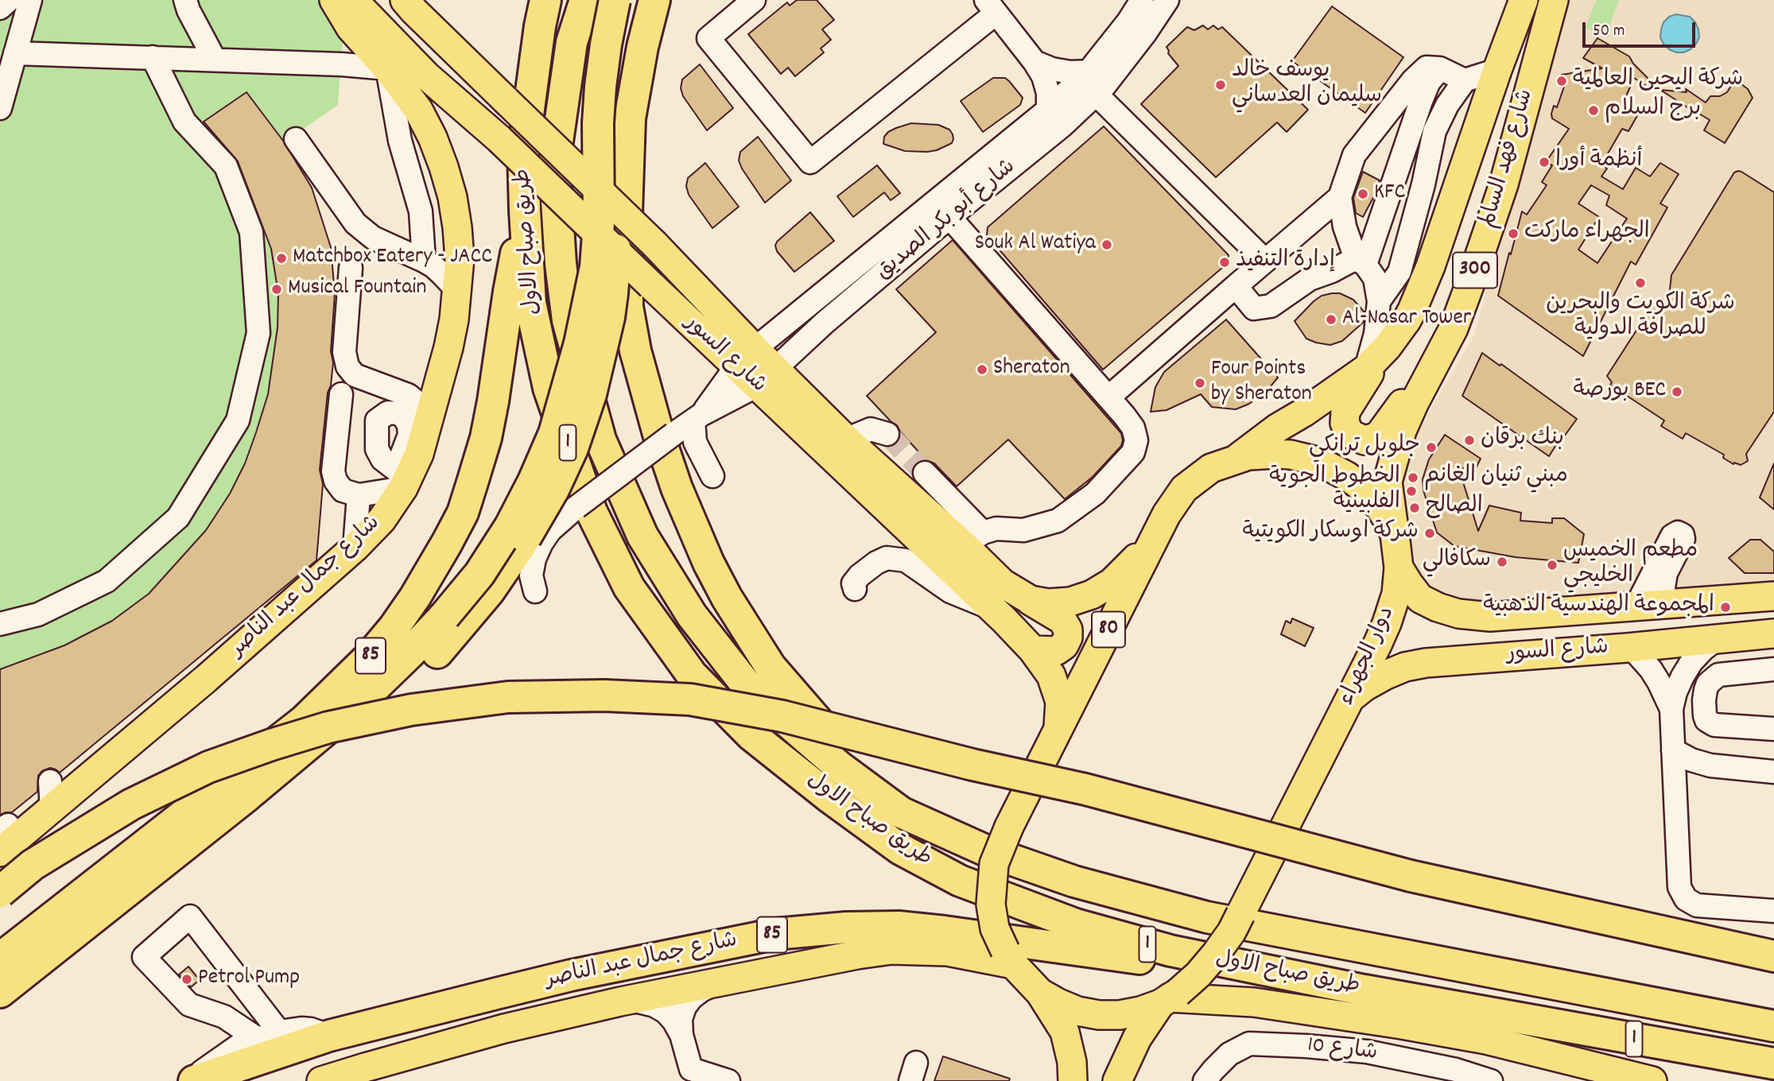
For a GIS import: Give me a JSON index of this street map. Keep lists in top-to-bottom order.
{
  "streets": {
    "highway": [
      "طريق صباح الاول",
      "1",
      "شارع جمال عبد الناصر",
      "85"
    ],
    "main road": [
      "شارع فهد السالم",
      "300",
      "شارع السور",
      "80",
      "دوار الجهراء"
    ],
    "street": ["شارع أبو بكر الصديق", "شارع 10"]
  },
  "crossings": [
    ["شارع فهد السالم", "دوار الجهراء"],
    ["شارع أبو بكر الصديق", "شارع السور"],
    ["طريق صباح الاول", "شارع جمال عبد الناصر"],
    ["طريق صباح الاول", "80"],
    ["طريق صباح الاول", "85"],
    ["طريق صباح الاول", "دوار الجهراء"],
    ["شارع السور", "دوار الجهراء"],
    ["شارع جمال عبد الناصر", "دوار الجهراء"],
    ["80", "دوار الجهراء"]
  ],
  "places": [
    "شركة اليحيى العالمية",
    "يوسف خالد سليمان العدساني",
    "برج السلام",
    "أنظمة أورا",
    "KFC",
    "الجهراء ماركت",
    "Souk Al Watiya",
    "Matchbox Eatery - JACC",
    "إدارة التنفيذ",
    "شركة الكويت والبحرين للصرافة الدولية",
    "Musical Fountain",
    "Al-Nasar Tower",
    "Sheraton",
    "Four Points by Sheraton",
    "بورصة BEC",
    "بنك برقان",
    "جلوبل ترانكي",
    "مبني ثنيان الغانم",
    "الخطوط الجوية الفلبينية",
    "الصالح",
    "شركة اوسكار الكويتية",
    "سكافالي",
    "مطعم الخميس الخليجي",
    "المجموعة الهندسية الذهبية",
    "Petrol Pump"
  ],
  "scale_bar": "50 m"
}
